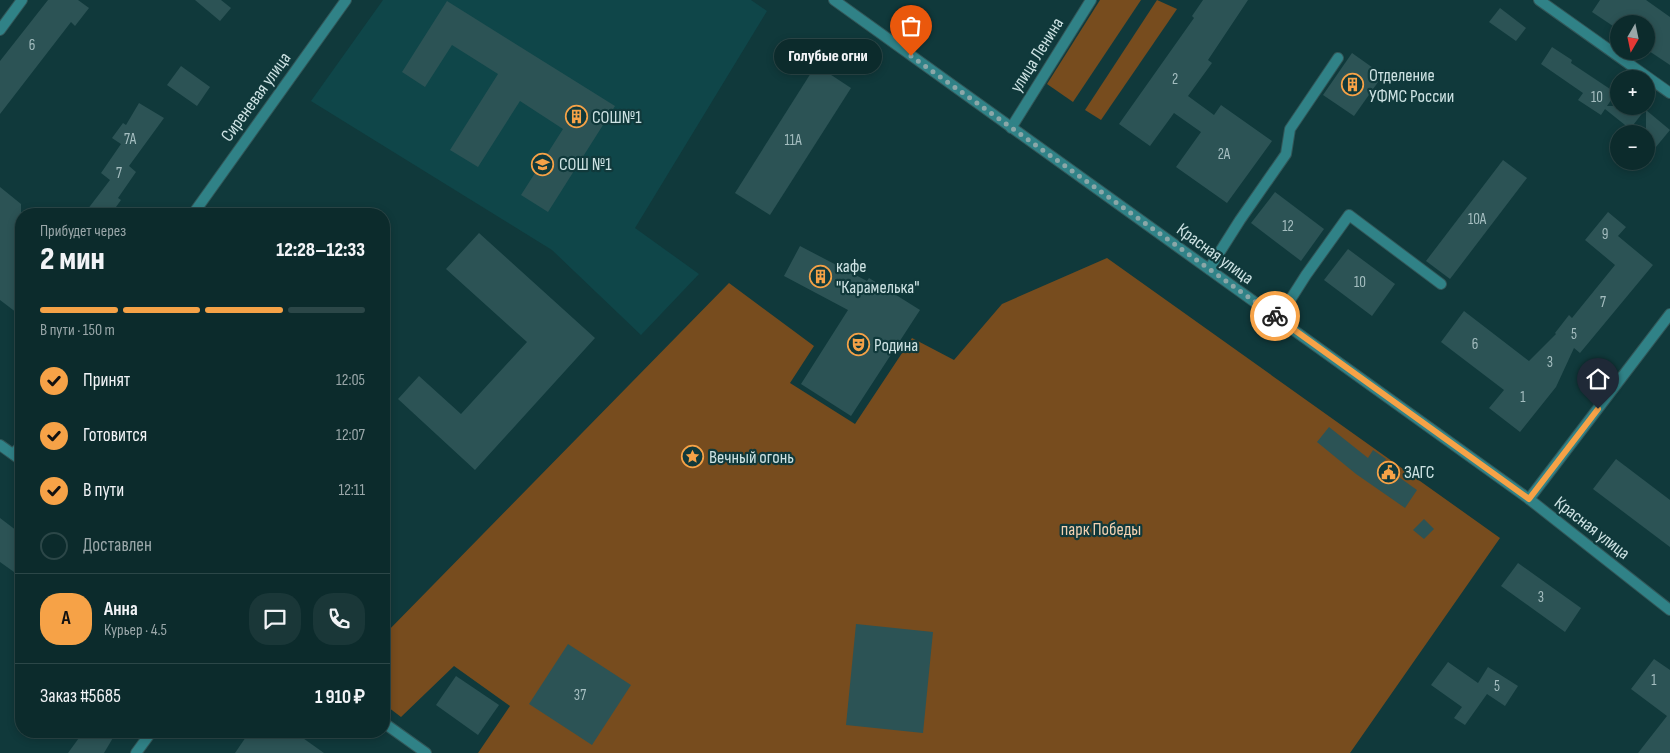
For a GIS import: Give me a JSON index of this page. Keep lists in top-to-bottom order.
{
  "streets": {
    "street": ["улица Ленина", "Сиреневая улица", "Красная улица"]
  },
  "crossings": [
    ["улица Ленина", "Красная улица"]
  ],
  "parks": ["парк Победы"],
  "places": {
    "other": ["Голубые огни"],
    "building": ["Отделение УФМС России", "СОШ№1", "кафе \"Карамелька\""],
    "school or university": ["СОШ №1"],
    "theatre": ["Родина"],
    "place": ["Вечный огонь"],
    "public building": ["ЗАГС"]
  },
  "house_numbers": [
    "6",
    "2",
    "10",
    "7А",
    "11А",
    "2А",
    "7",
    "10А",
    "12",
    "9",
    "10",
    "7",
    "5",
    "6",
    "3",
    "1",
    "3",
    "1",
    "5",
    "37"
  ],
  "north": "bottom",
  "page": {
    "map_buttons": ["+", "−"],
    "bubble": "Голубые огни",
    "heading": ["2 мин", "Прибудет через", "12:28–12:33"],
    "panel": [
      "Анна",
      "Курьер · 4.5",
      "Заказ #5685",
      "1 910 ₽"
    ],
    "bar": "В пути · 150 m",
    "list": [
      ["Принят", "12:05"],
      ["Готовится", "12:07"],
      ["В пути", "12:11"],
      "Доставлен"
    ],
    "round": "А"
  }
}
